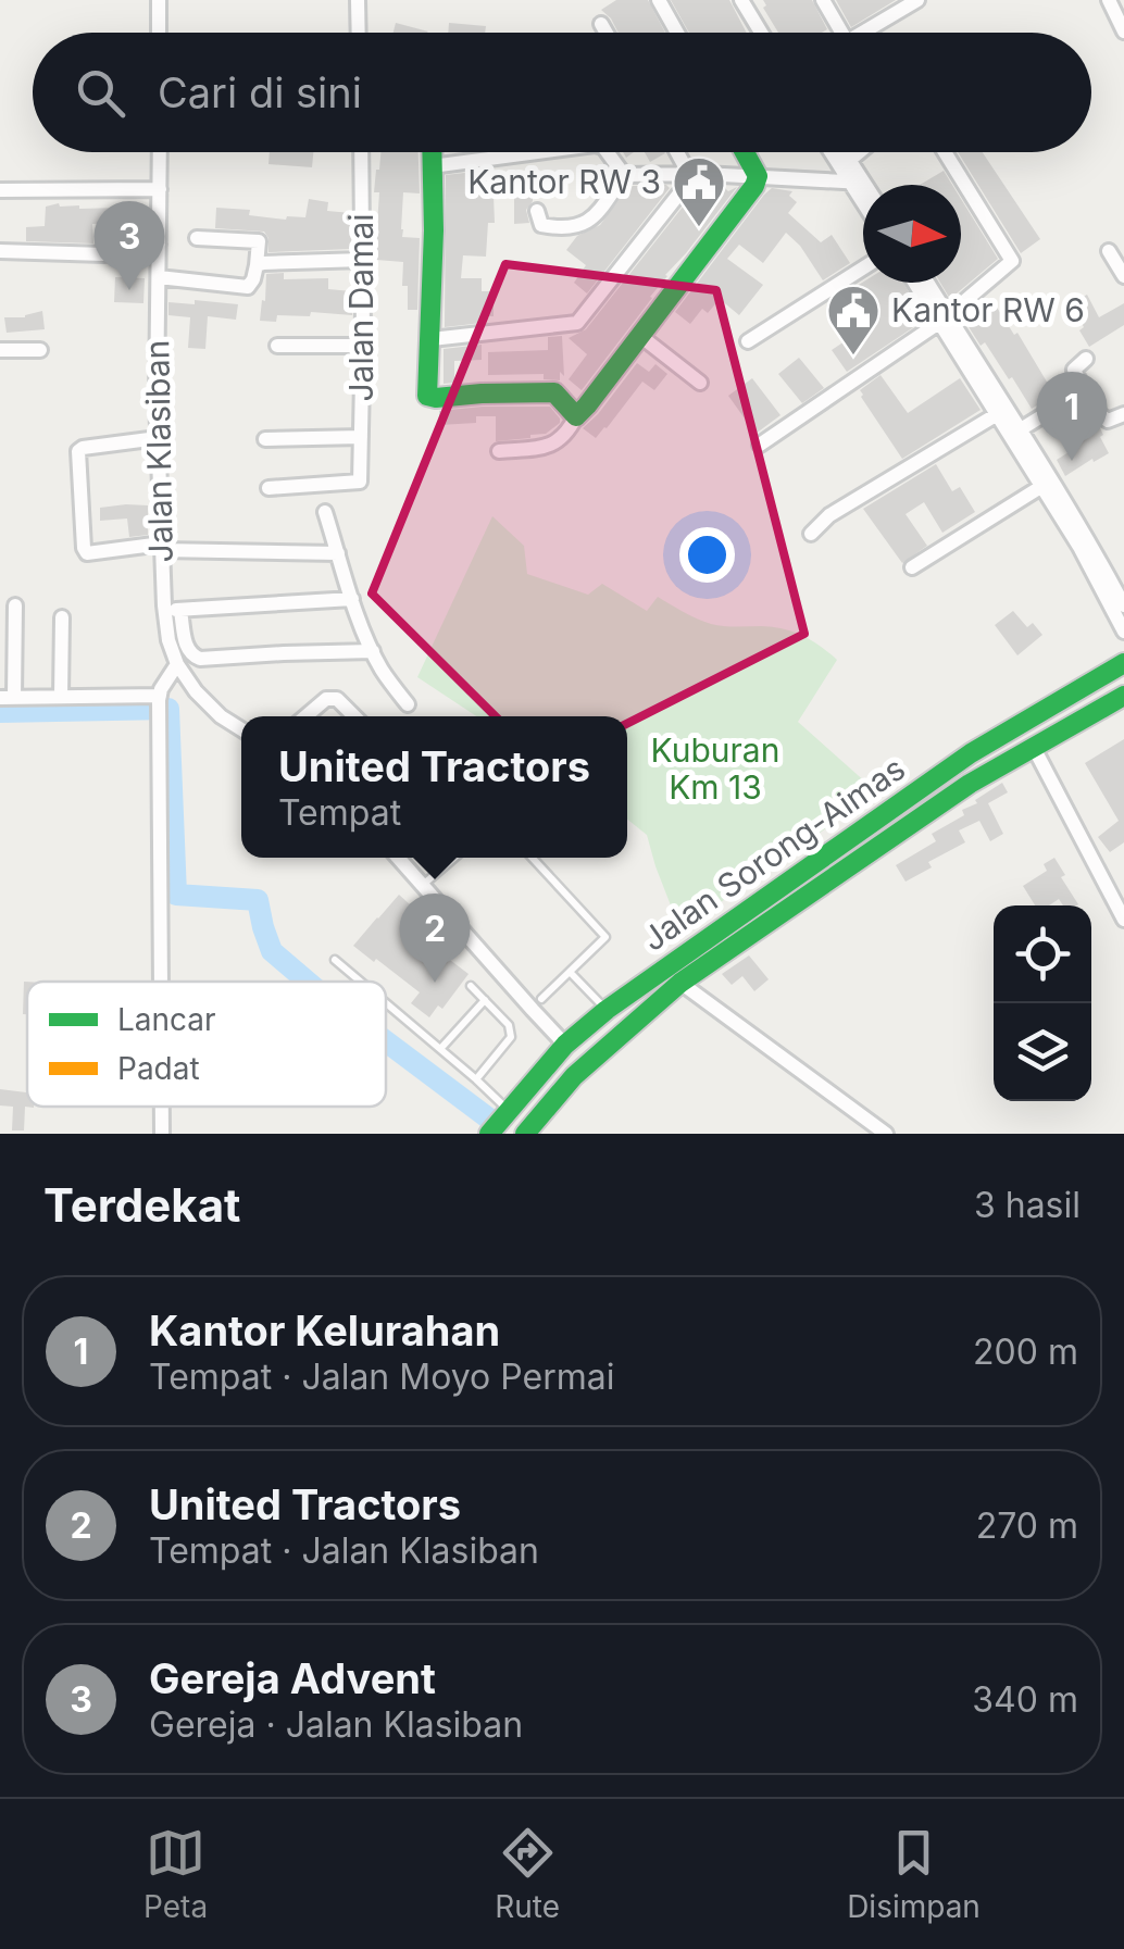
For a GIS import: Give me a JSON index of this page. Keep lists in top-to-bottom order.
{
  "streets": {
    "main road": ["Jalan Sorong-Aimas"],
    "street": ["Jalan Damai", "Jalan Klasiban"]
  },
  "parks": ["Kuburan Km 13"],
  "places": {
    "public building": ["Kantor RW 3", "Kantor RW 6"]
  },
  "legend": ["Lancar", "Padat"],
  "north": "right",
  "page": {
    "search": "Cari di sini",
    "pins": ["3", "1", "2"],
    "popup": ["United Tractors", "Tempat"],
    "heading": ["Terdekat", "3 hasil"],
    "list": [
      {
        "mark": "1",
        "name": "Kantor Kelurahan",
        "note": "Tempat · Jalan Moyo Permai",
        "value": "200 m"
      },
      {
        "mark": "2",
        "name": "United Tractors",
        "note": "Tempat · Jalan Klasiban",
        "value": "270 m"
      },
      {
        "mark": "3",
        "name": "Gereja Advent",
        "note": "Gereja · Jalan Klasiban",
        "value": "340 m"
      }
    ],
    "nav": ["Peta", "Rute", "Disimpan"]
  }
}
